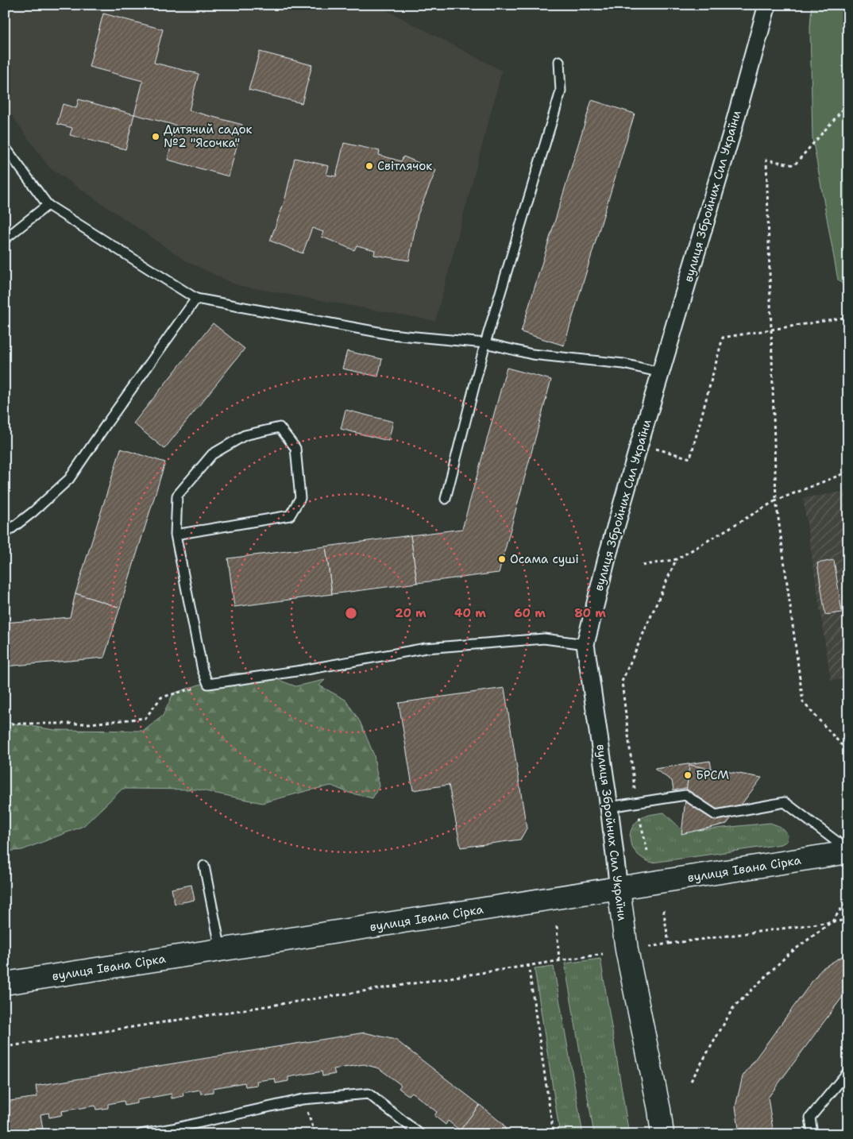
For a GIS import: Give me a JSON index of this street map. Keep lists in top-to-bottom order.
{
  "streets": {
    "street": ["вулиця Збройних Сил України", "вулиця Івана Сірка"]
  },
  "crossings": [
    ["вулиця Збройних Сил України", "вулиця Івана Сірка"]
  ],
  "places": [
    "Дитячий садок №2 \"Ясочка\"",
    "Світлячок",
    "Осама суші",
    "БРСМ"
  ],
  "rings": [
    "20 m",
    "40 m",
    "60 m",
    "80 m"
  ]
}
